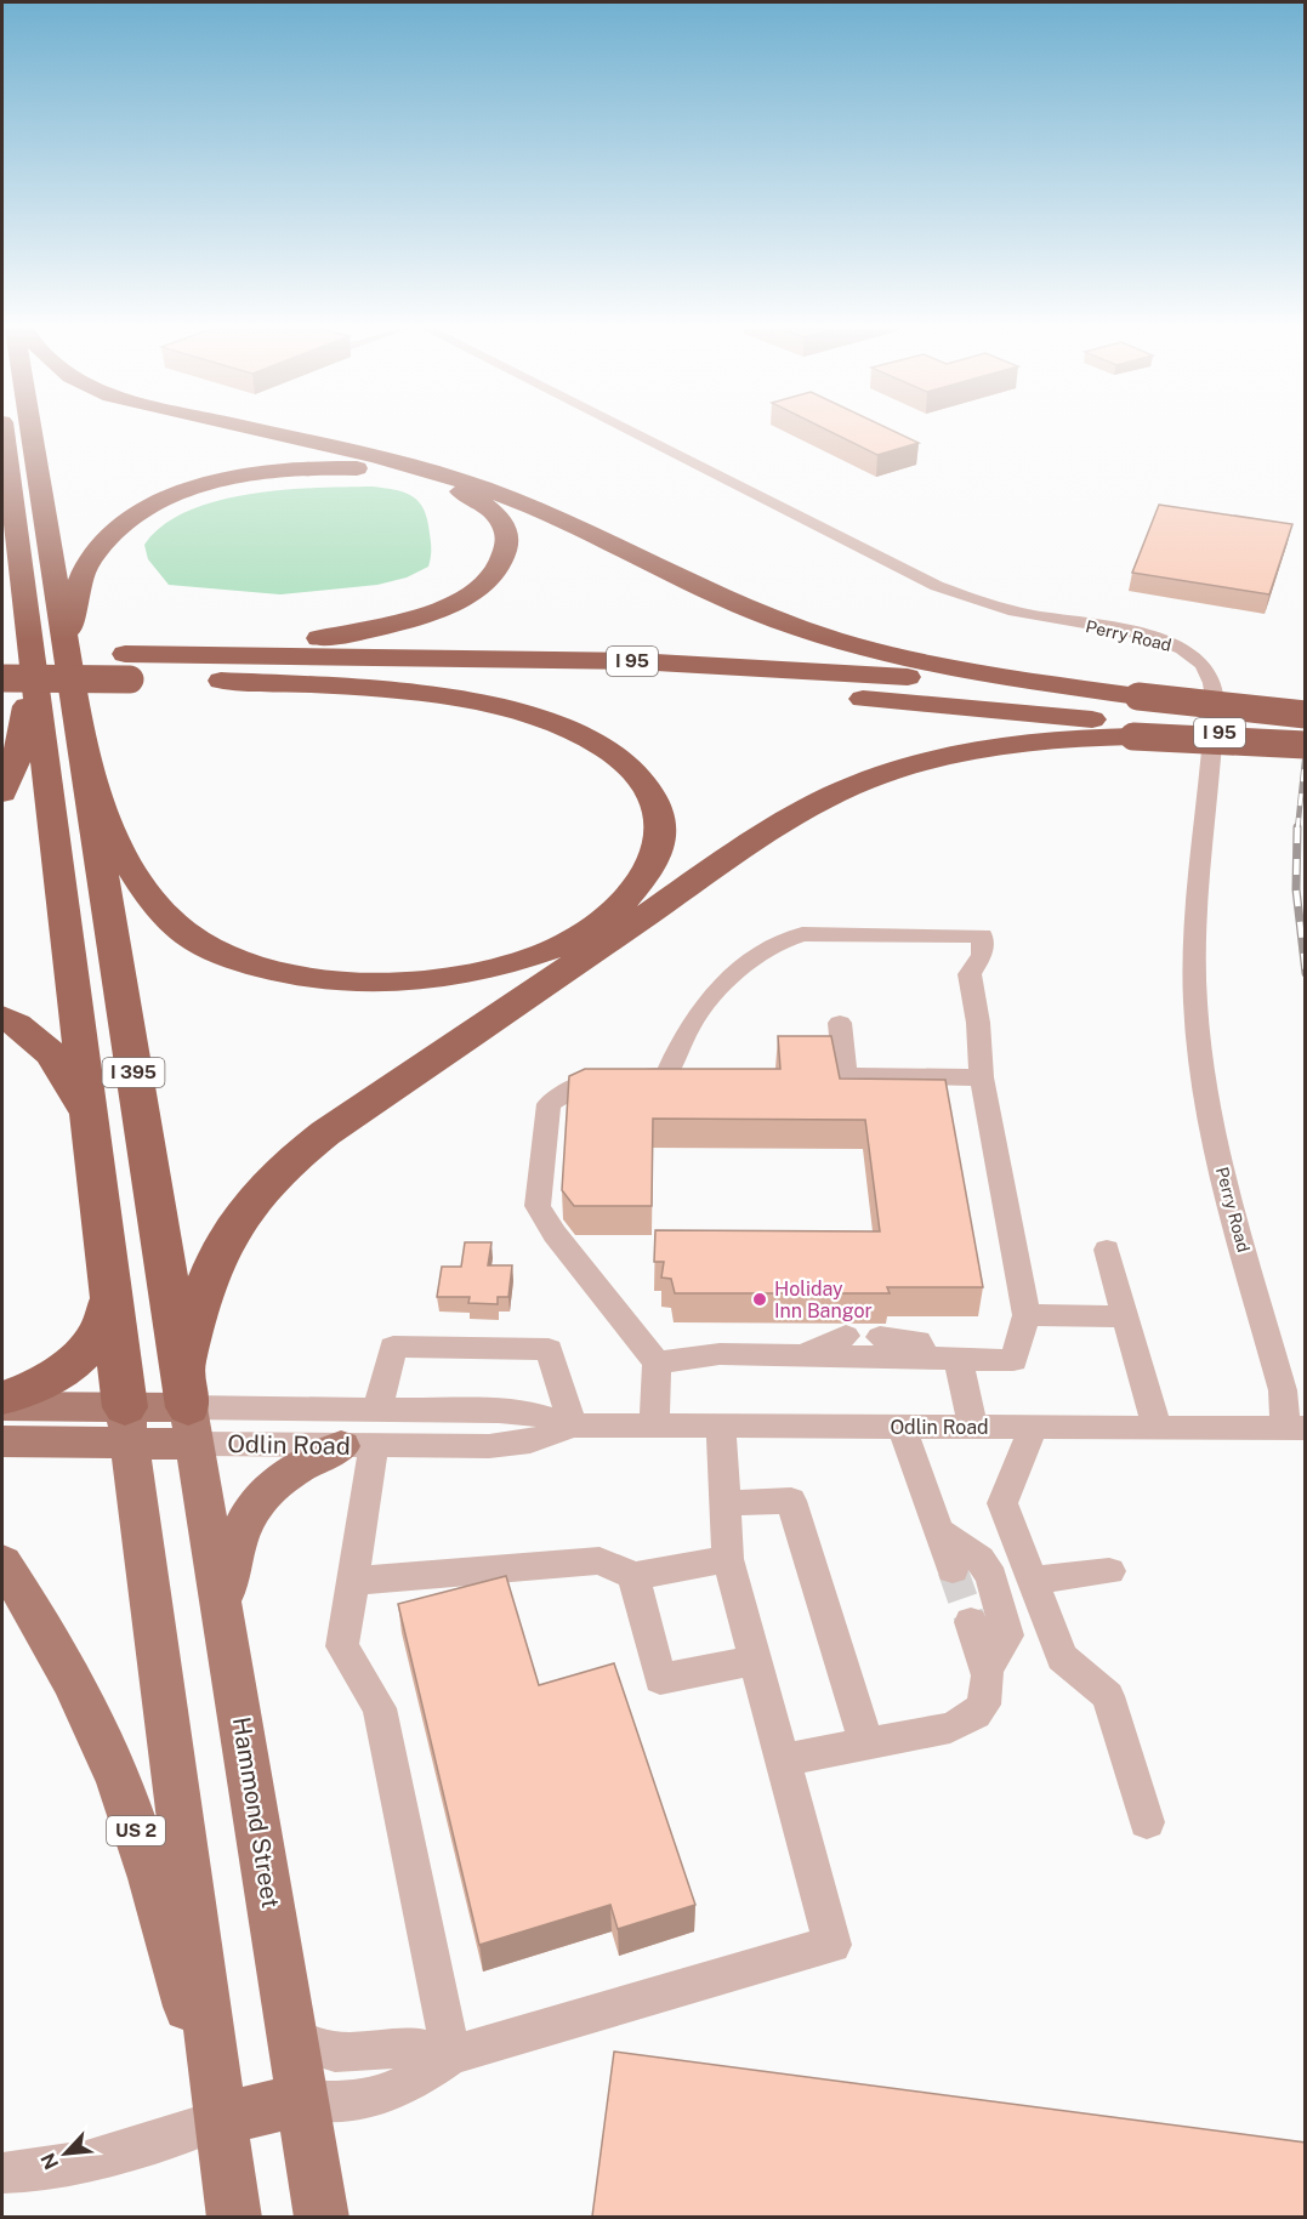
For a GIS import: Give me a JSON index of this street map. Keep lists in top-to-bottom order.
{
  "streets": {
    "highway": ["I 95", "I 395"],
    "main road": ["Odlin Road", "Hammond Street", "US 2"],
    "street": ["Perry Road"]
  },
  "crossings": [
    ["Perry Road", "Odlin Road"],
    ["I 395", "Odlin Road"],
    ["I 395", "Hammond Street"],
    ["Odlin Road", "Hammond Street"]
  ],
  "places": ["Holiday Inn Bangor"],
  "north": "bottom left"
}
